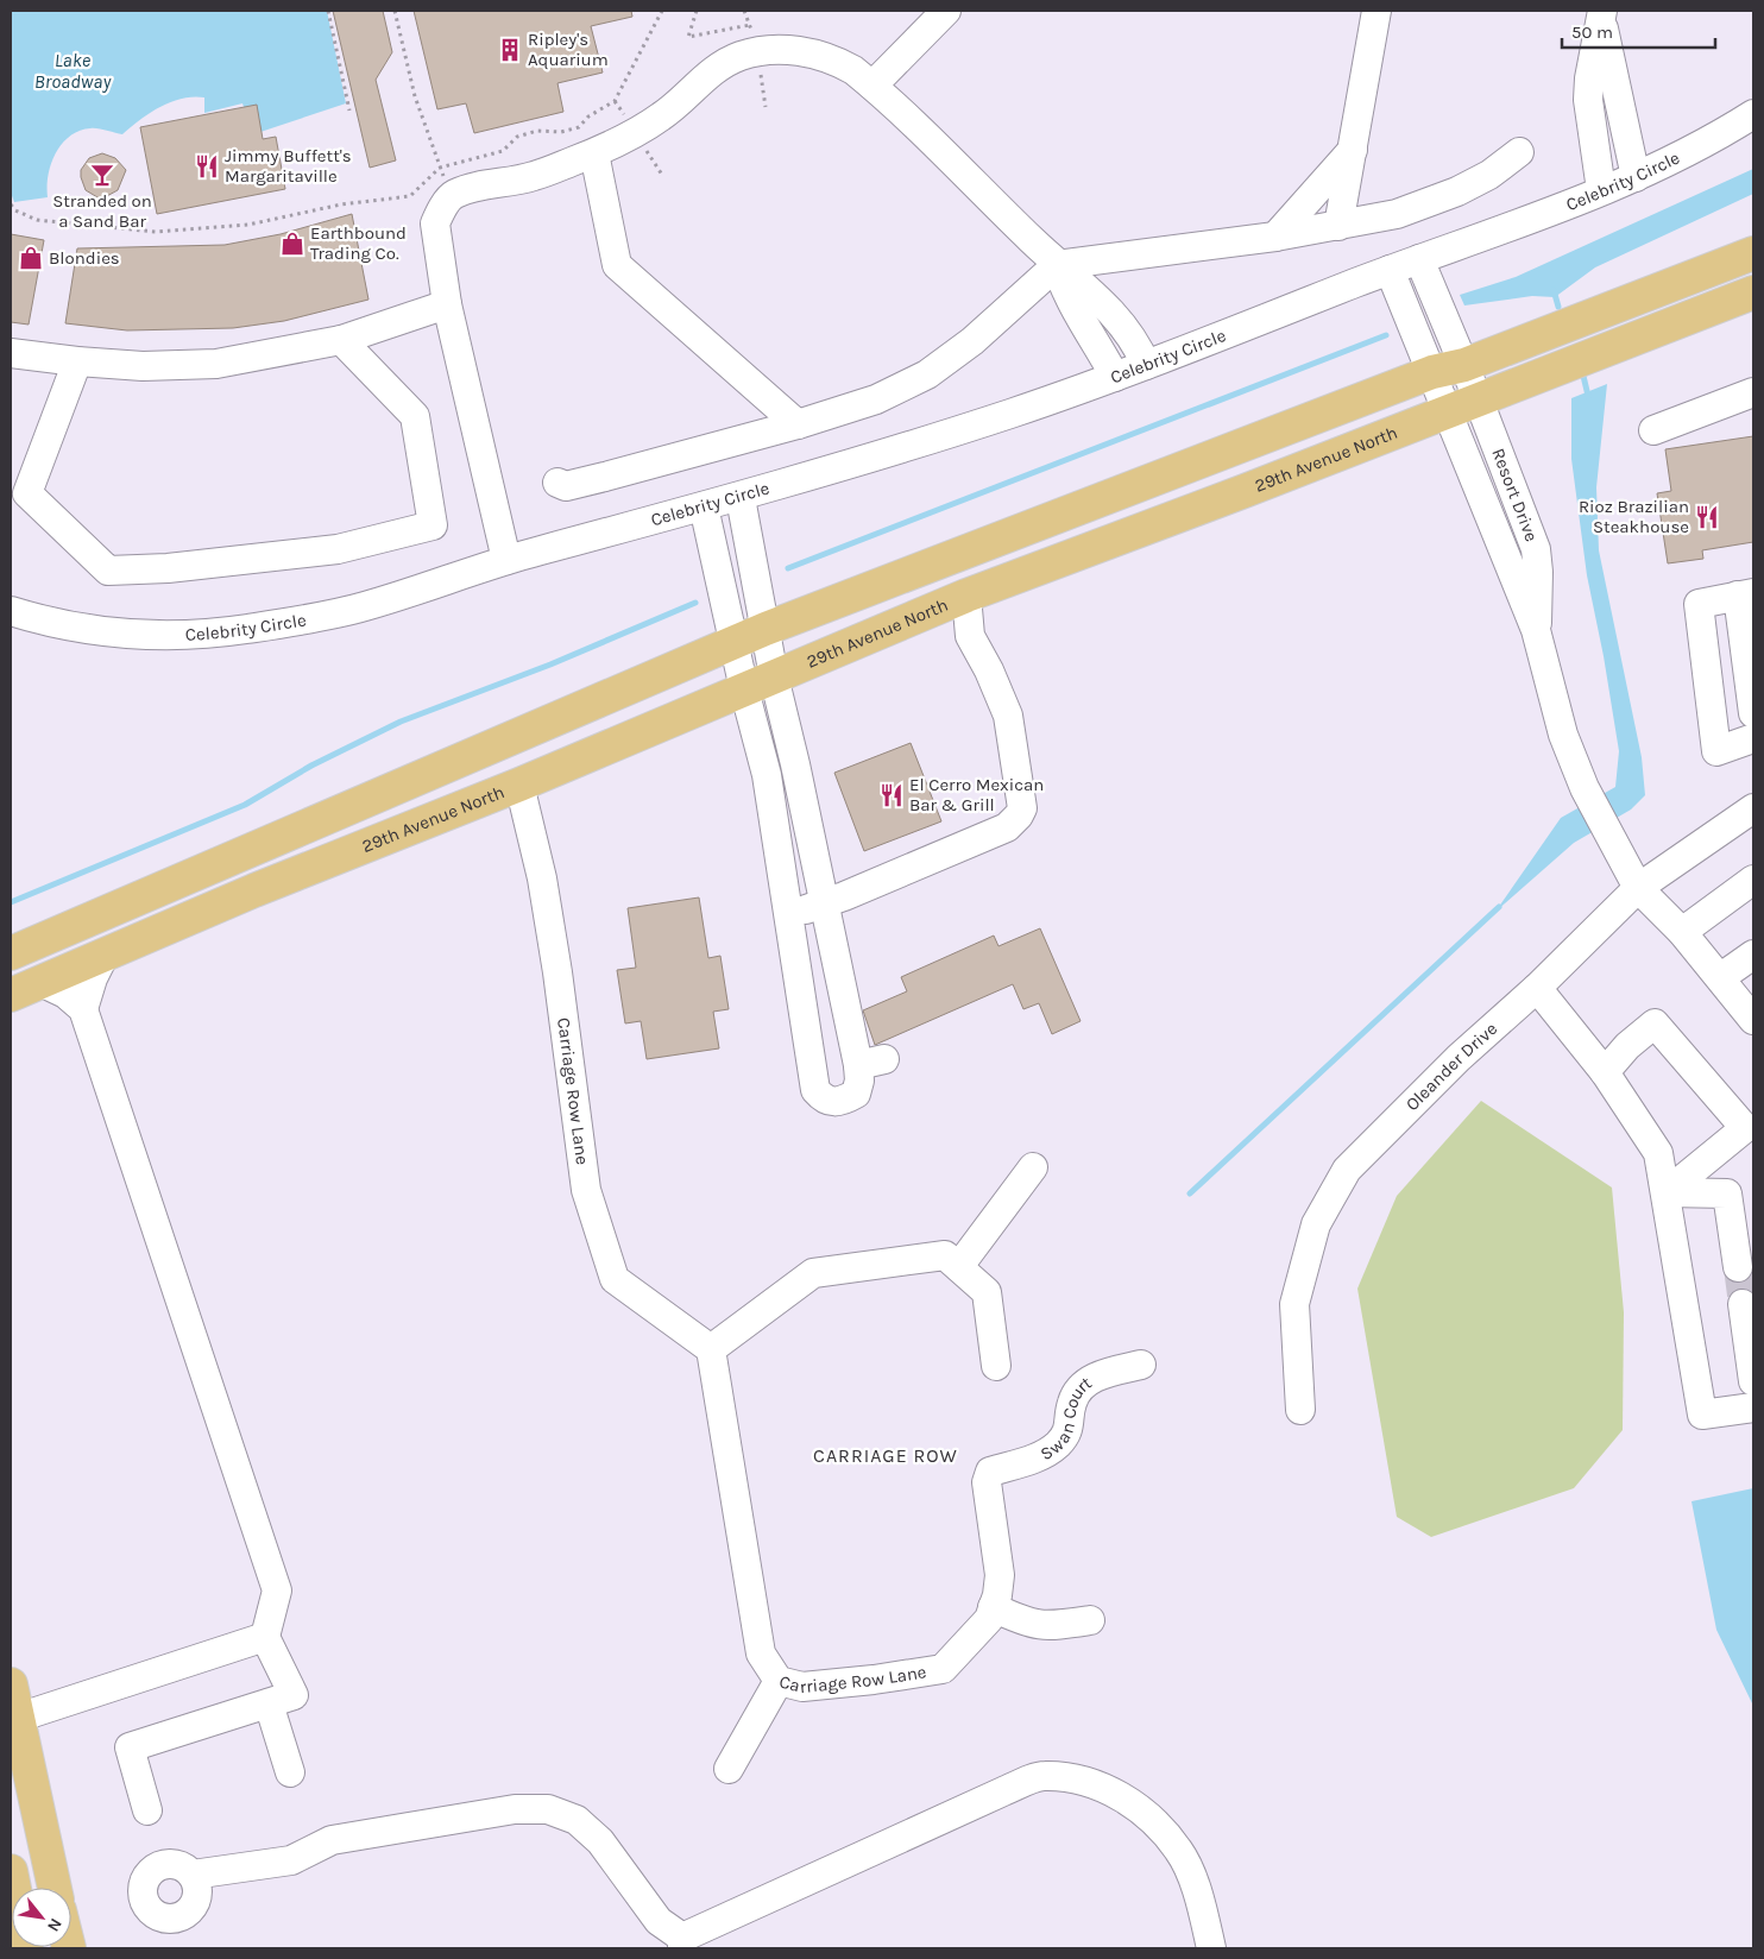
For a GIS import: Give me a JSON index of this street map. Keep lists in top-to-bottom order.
{
  "streets": {
    "main road": ["29th Avenue North"],
    "street": [
      "Celebrity Circle",
      "Resort Drive",
      "Oleander Drive",
      "Carriage Row Lane",
      "Swan Court"
    ]
  },
  "crossings": [
    ["29th Avenue North", "Resort Drive"],
    ["29th Avenue North", "Carriage Row Lane"],
    ["Resort Drive", "Oleander Drive"],
    ["Carriage Row Lane", "Swan Court"]
  ],
  "districts": ["CARRIAGE ROW"],
  "water": ["Lake Broadway"],
  "places": {
    "building": ["Ripley's Aquarium"],
    "restaurant": ["Jimmy Buffett's Margaritaville", "Rioz Brazilian Steakhouse", "El Cerro Mexican Bar & Grill"],
    "bar": ["Stranded on a Sand Bar"],
    "shop": ["Earthbound Trading Co.", "Blondies"]
  },
  "scale_bar": "50 m",
  "north": "bottom right"
}
